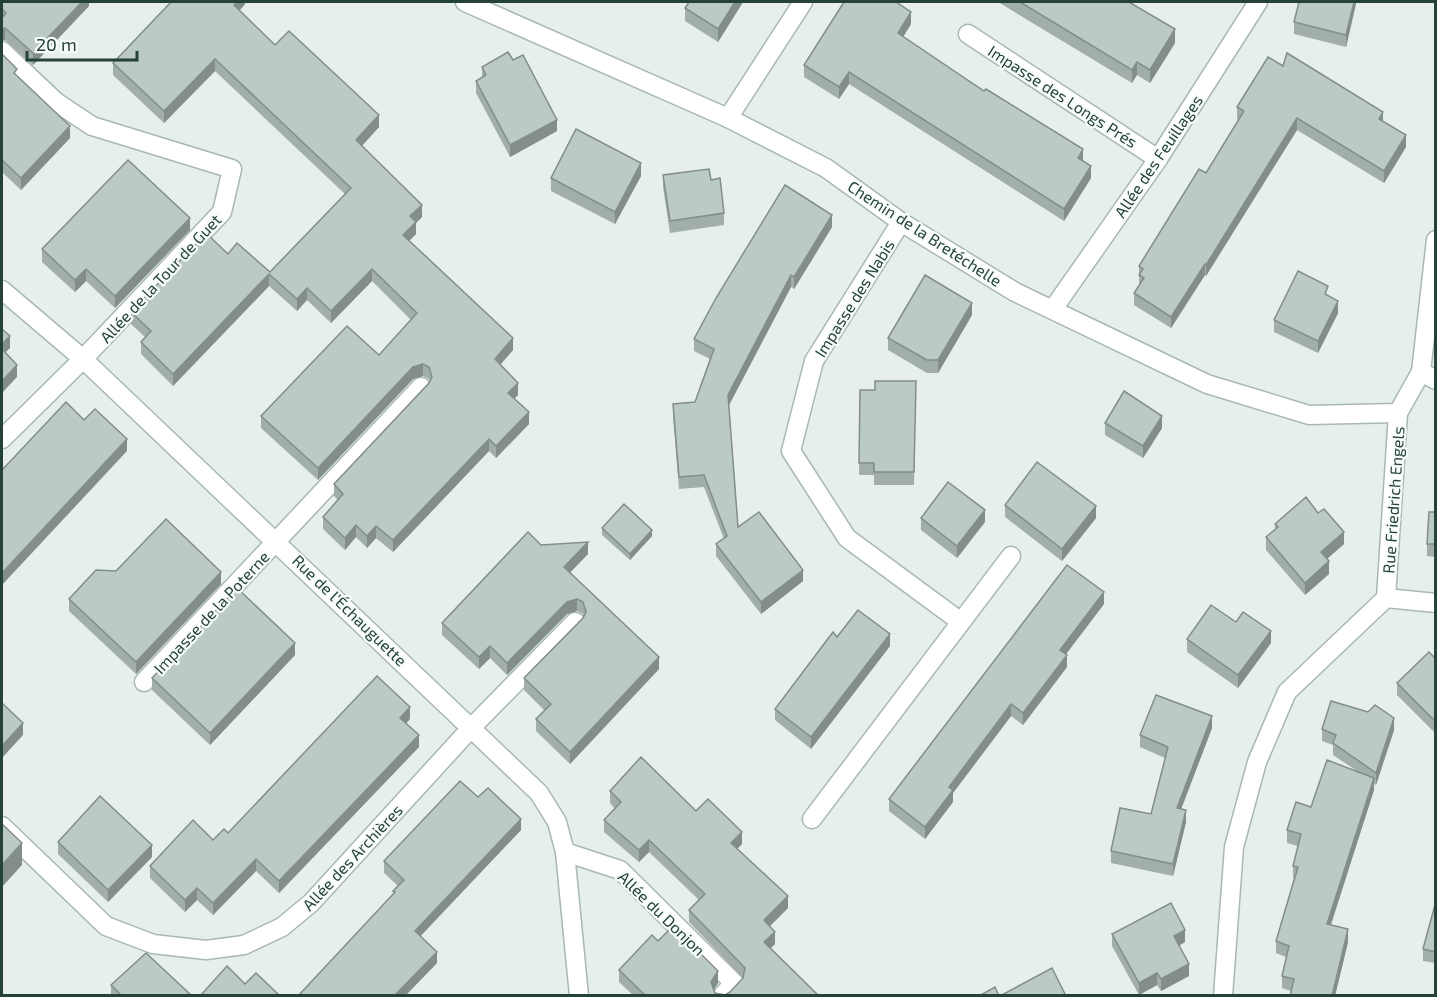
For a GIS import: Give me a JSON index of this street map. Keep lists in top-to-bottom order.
{
  "streets": {
    "street": [
      "Impasse des Longs Prés",
      "Allée des Feuillages",
      "Chemin de la Bretéchelle",
      "Allée de la Tour de Guet",
      "Impasse des Nabis",
      "Rue Friedrich Engels",
      "Rue de l'Échauguette",
      "Impasse de la Poterne",
      "Allée des Archières",
      "Allée du Donjon"
    ]
  },
  "crossings": [
    ["Impasse des Longs Prés", "Allée des Feuillages"],
    ["Allée des Feuillages", "Chemin de la Bretéchelle"],
    ["Chemin de la Bretéchelle", "Impasse des Nabis"],
    ["Chemin de la Bretéchelle", "Rue Friedrich Engels"],
    ["Allée de la Tour de Guet", "Rue de l'Échauguette"],
    ["Rue de l'Échauguette", "Impasse de la Poterne"],
    ["Rue de l'Échauguette", "Allée des Archières"],
    ["Rue de l'Échauguette", "Allée du Donjon"]
  ],
  "scale_bar": "20 m"
}
